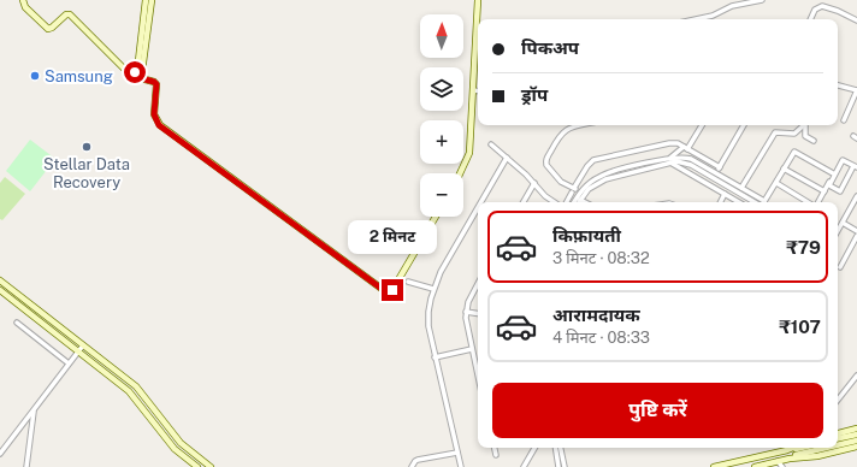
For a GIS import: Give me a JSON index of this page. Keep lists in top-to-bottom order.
{
  "places": ["Samsung", "Stellar Data Recovery"],
  "north": "top",
  "page": {
    "map_buttons": ["+", "−"],
    "banner": ["पिकअप", "ड्रॉप"],
    "list": [
      {
        "name": "किफ़ायती",
        "note": "3 मिनट · 08:32",
        "value": "₹79"
      },
      {
        "name": "आरामदायक",
        "note": "4 मिनट · 08:33",
        "value": "₹107"
      }
    ],
    "bubble": "2 मिनट",
    "buttons": "पुष्टि करें"
  }
}
